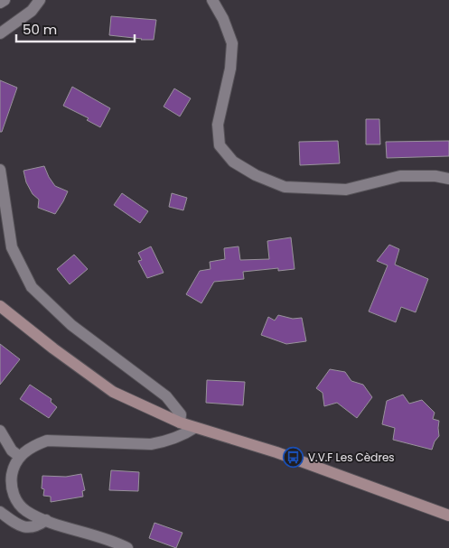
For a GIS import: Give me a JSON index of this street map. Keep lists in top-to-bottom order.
{
  "places": {
    "bus stop": ["V.V.F Les Cèdres"]
  },
  "scale_bar": "50 m"
}
